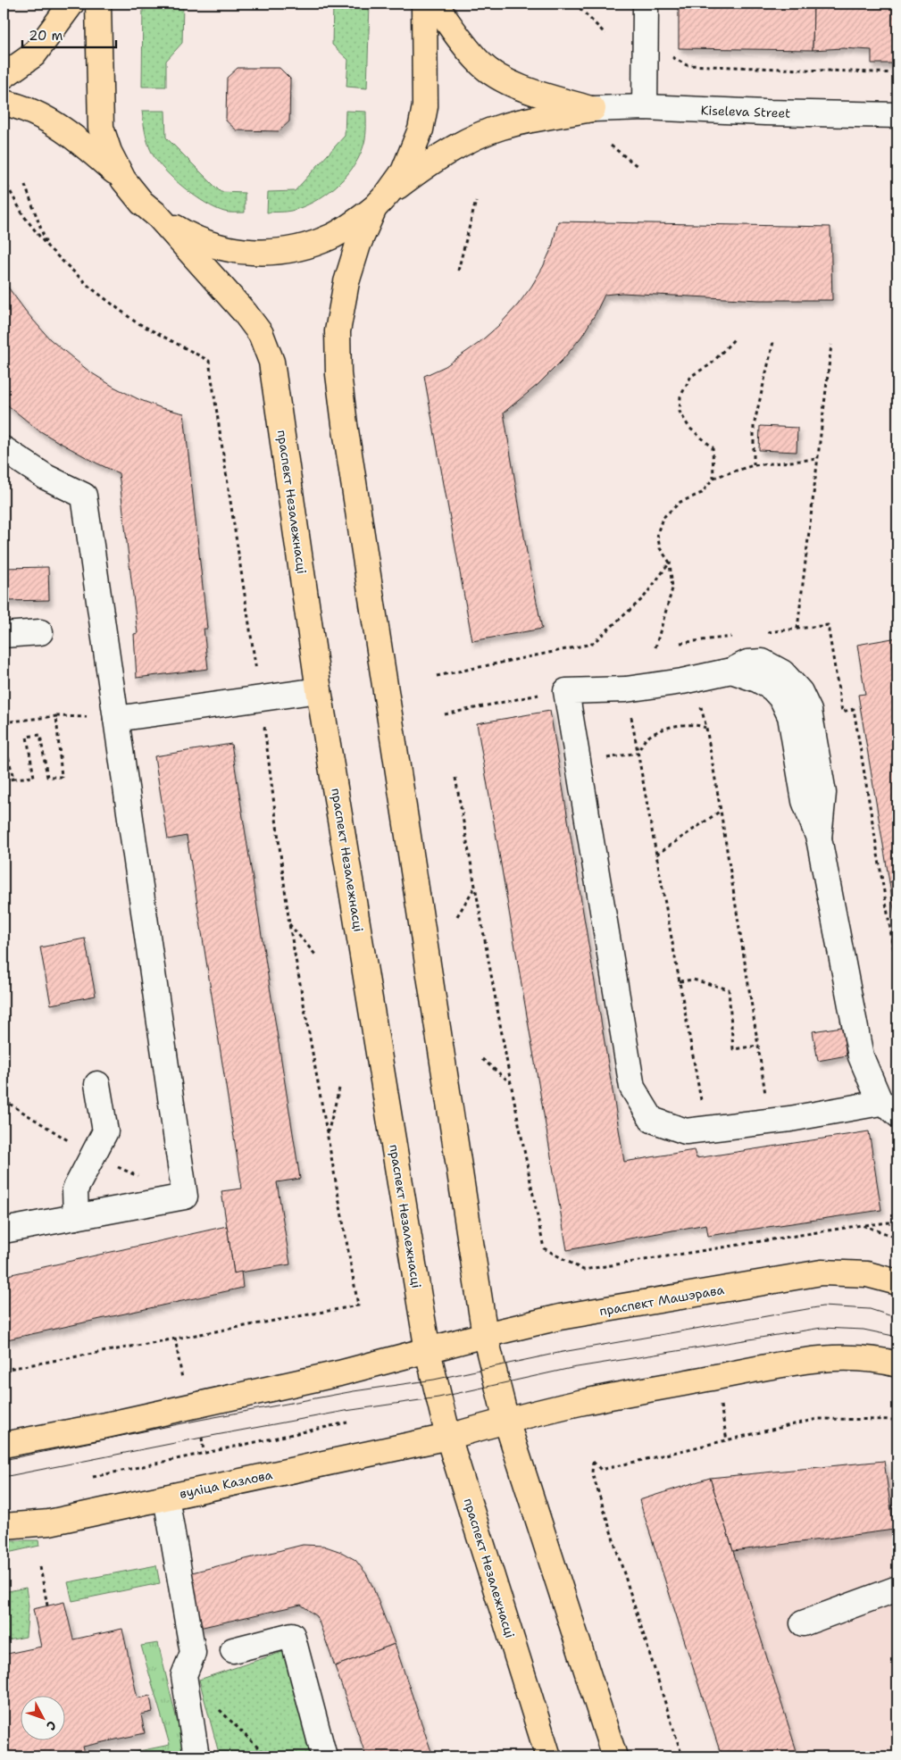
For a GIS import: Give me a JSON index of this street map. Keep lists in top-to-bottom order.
{
  "streets": {
    "main road": ["праспект Незалежнасці", "праспект Машэрава", "вуліца Казлова"],
    "street": ["Kiseleva Street"]
  },
  "crossings": [
    ["праспект Незалежнасці", "праспект Машэрава"],
    ["праспект Незалежнасці", "вуліца Казлова"]
  ],
  "scale_bar": "20 m",
  "north": "bottom right"
}
